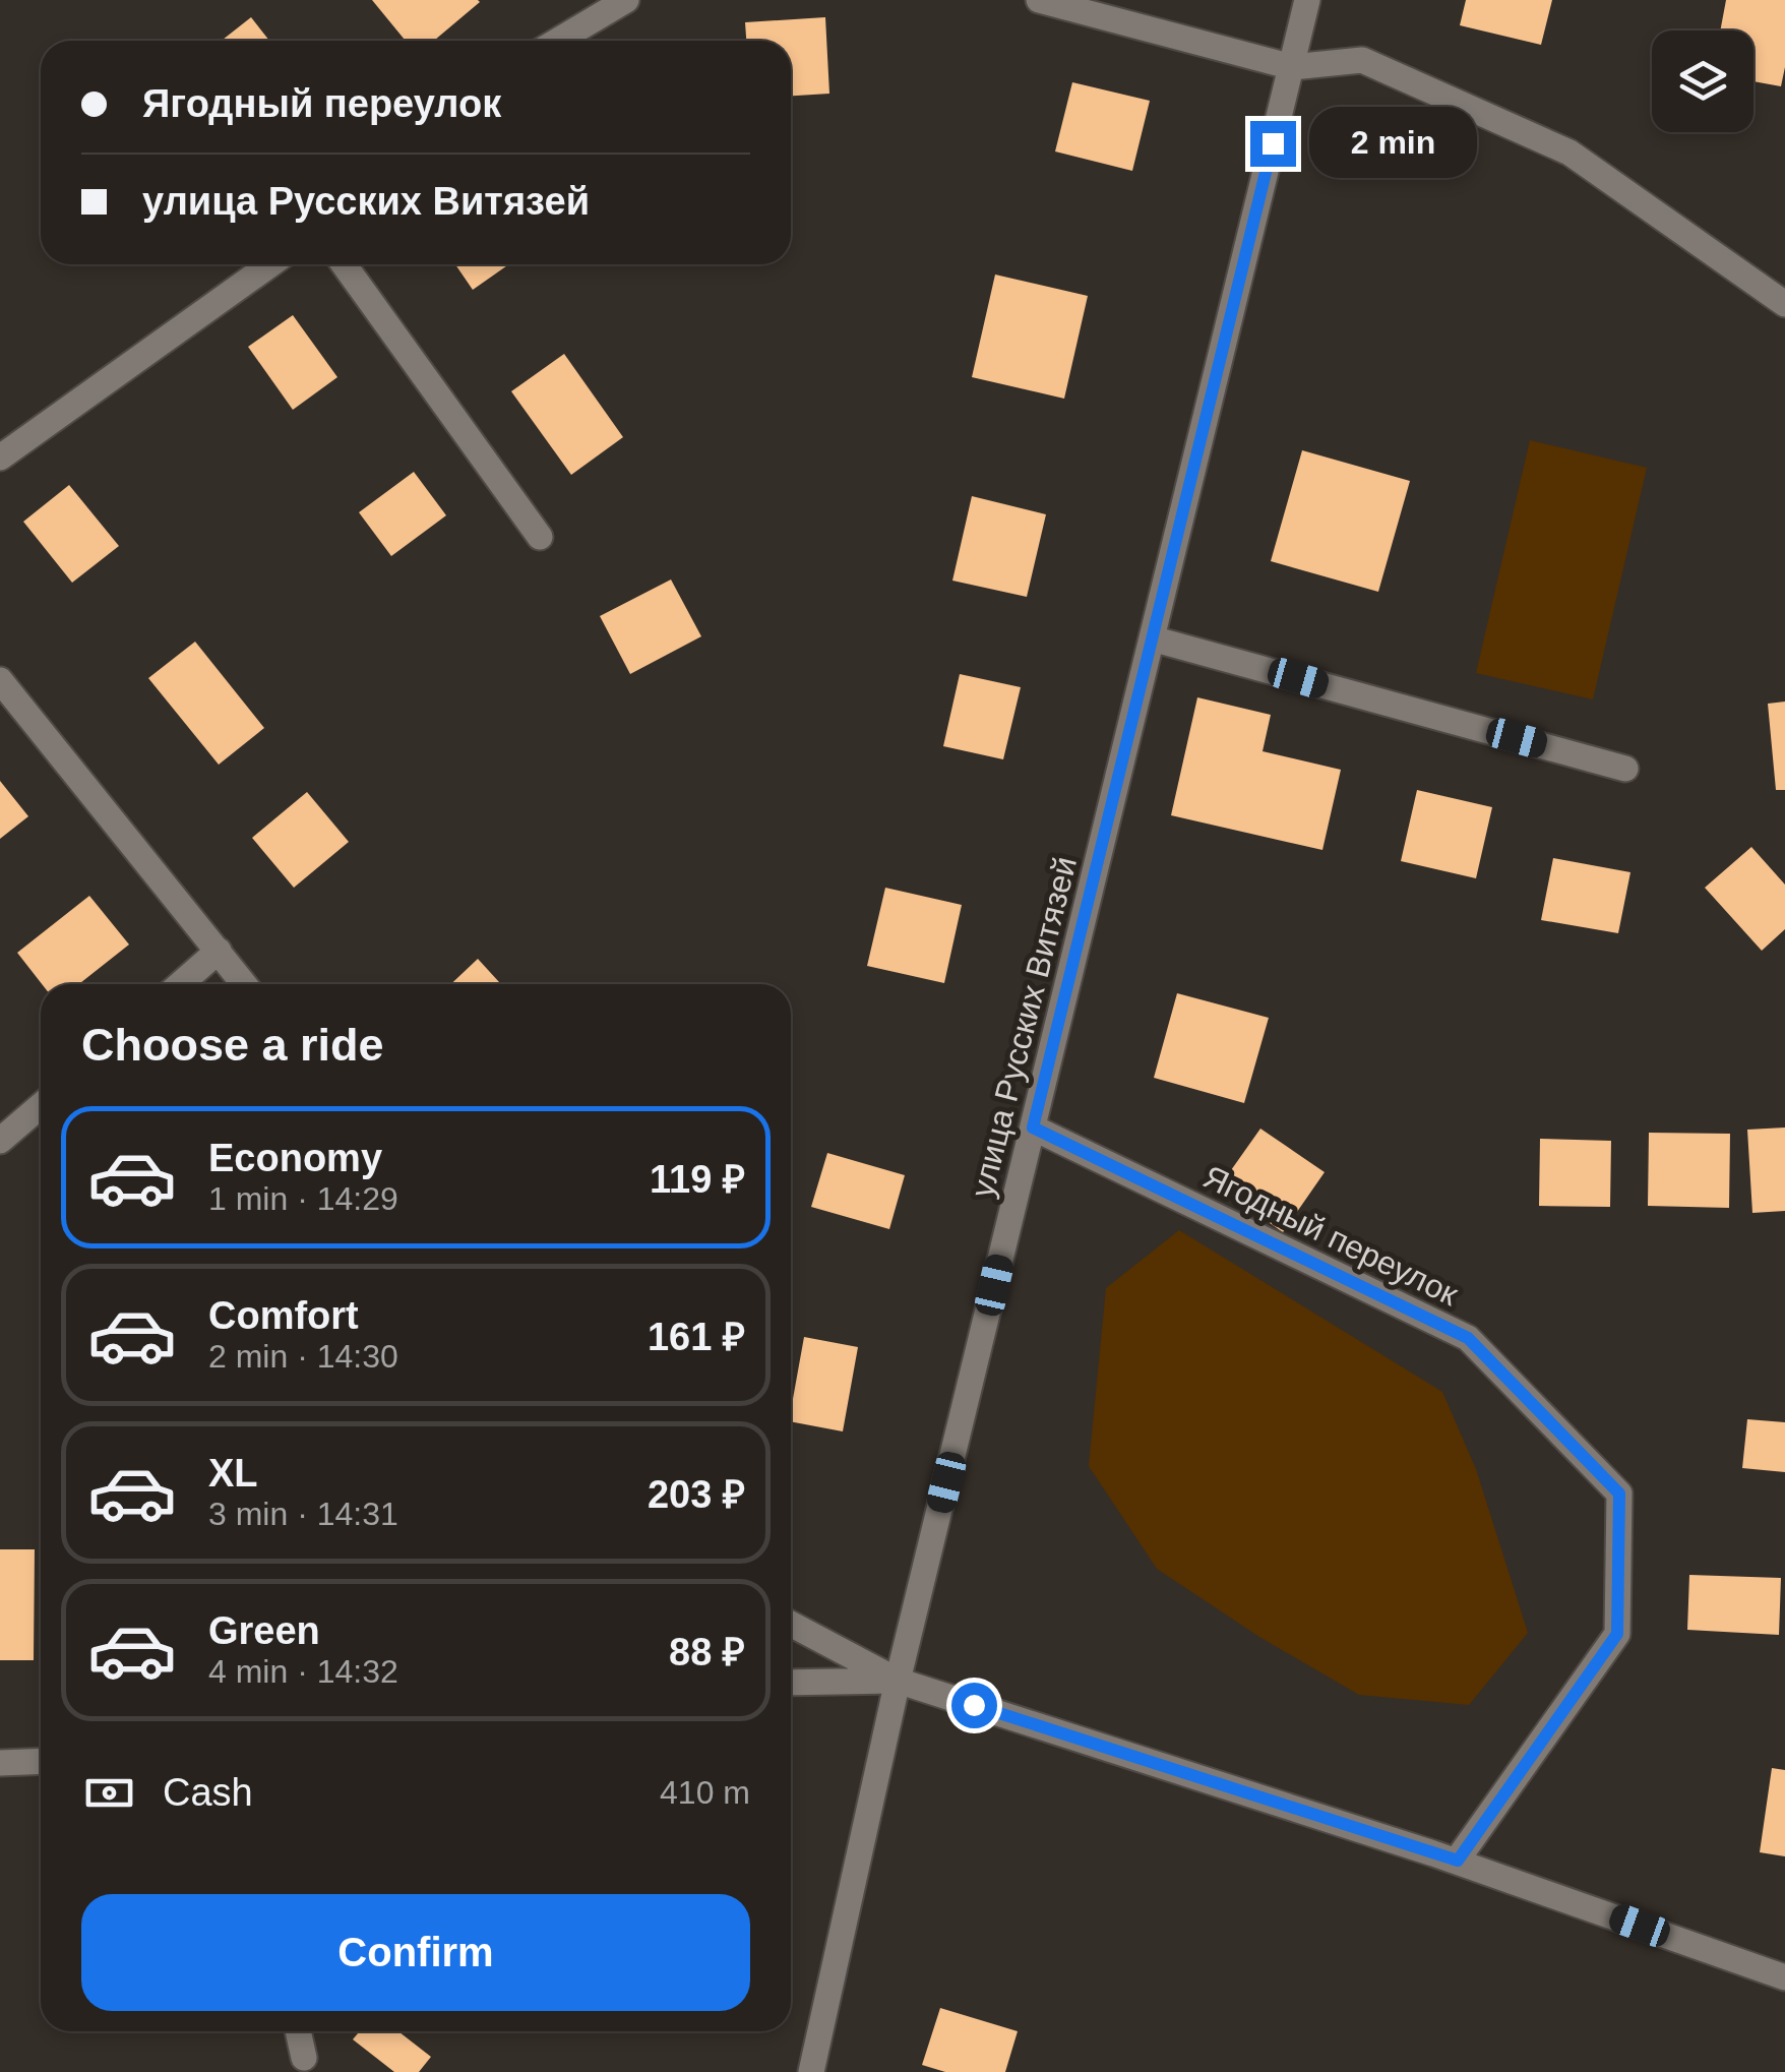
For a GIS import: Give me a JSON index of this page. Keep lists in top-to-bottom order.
{
  "streets": {
    "street": ["улица Русских Витязей", "Ягодный переулок"]
  },
  "crossings": [
    ["улица Русских Витязей", "Ягодный переулок"]
  ],
  "page": {
    "banner": ["Ягодный переулок", "улица Русских Витязей"],
    "bubble": "2 min",
    "heading": "Choose a ride",
    "list": [
      {
        "name": "Economy",
        "note": "1 min · 14:29",
        "value": "119 ₽"
      },
      {
        "name": "Comfort",
        "note": "2 min · 14:30",
        "value": "161 ₽"
      },
      {
        "name": "XL",
        "note": "3 min · 14:31",
        "value": "203 ₽"
      },
      {
        "name": "Green",
        "note": "4 min · 14:32",
        "value": "88 ₽"
      }
    ],
    "pay": ["Cash", "410 m"],
    "buttons": "Confirm"
  }
}
